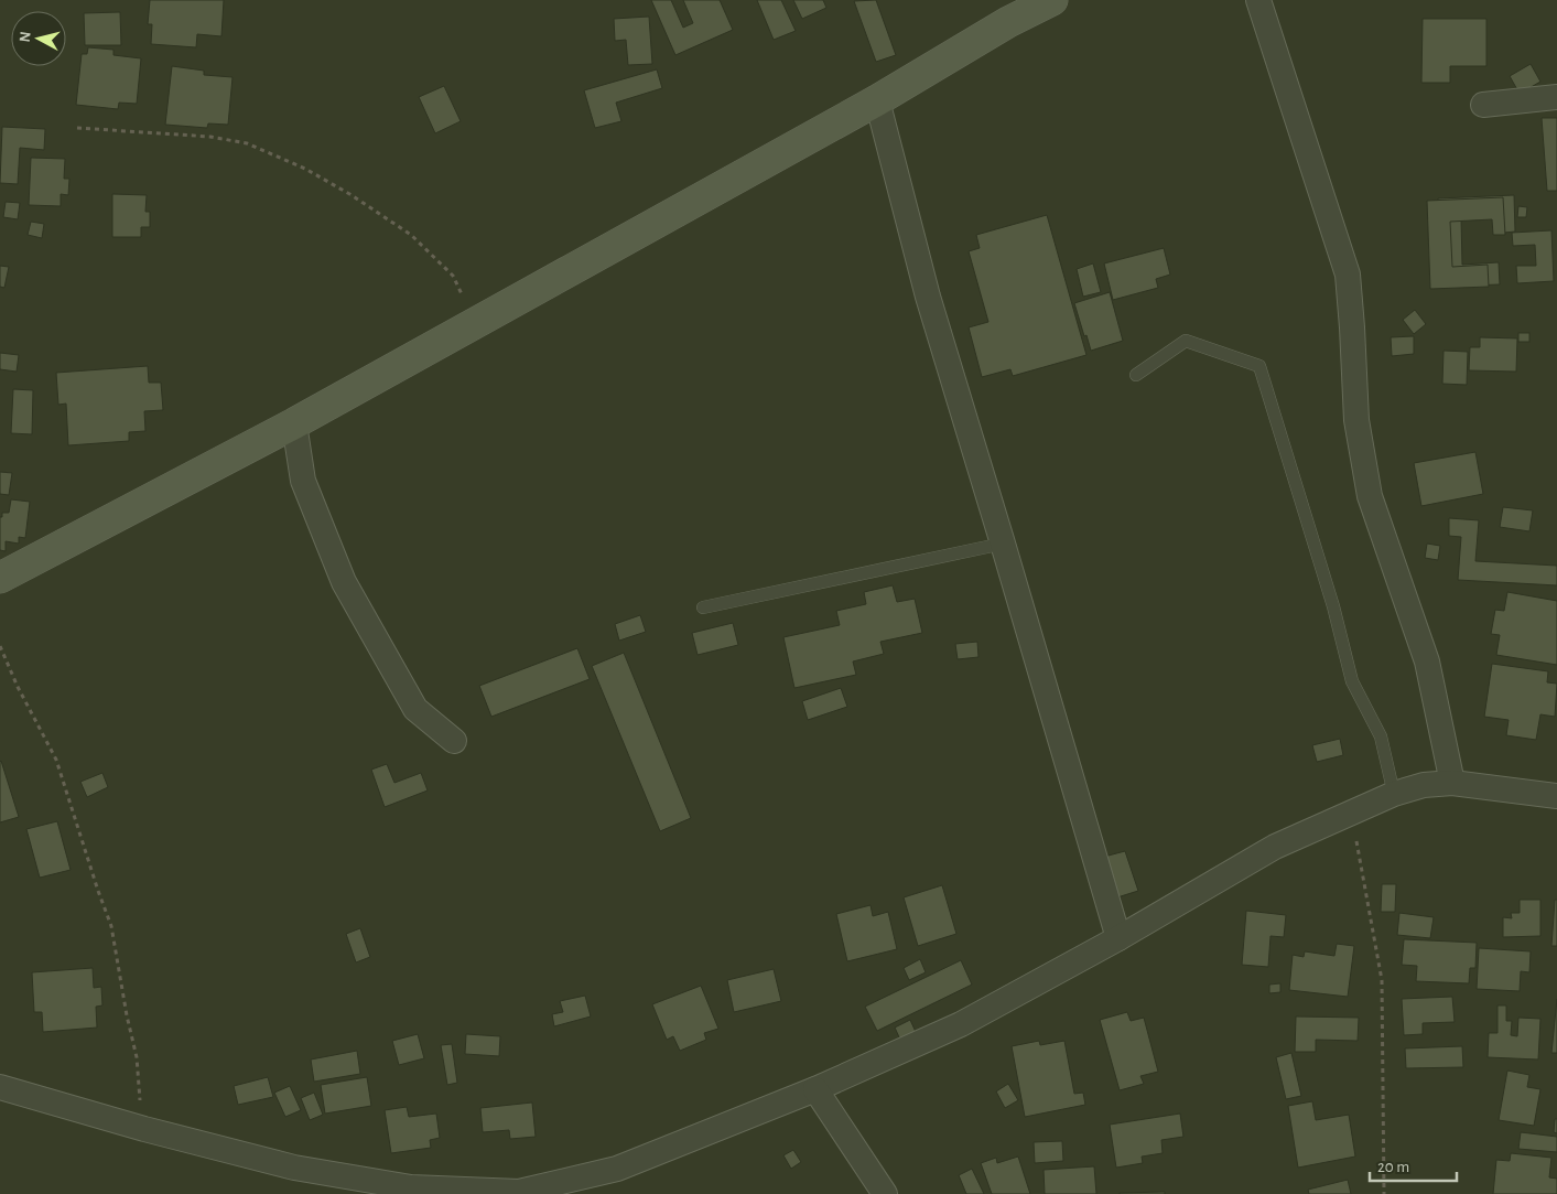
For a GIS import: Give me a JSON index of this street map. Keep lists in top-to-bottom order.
{
  "scale_bar": "20 m",
  "north": "left"
}
